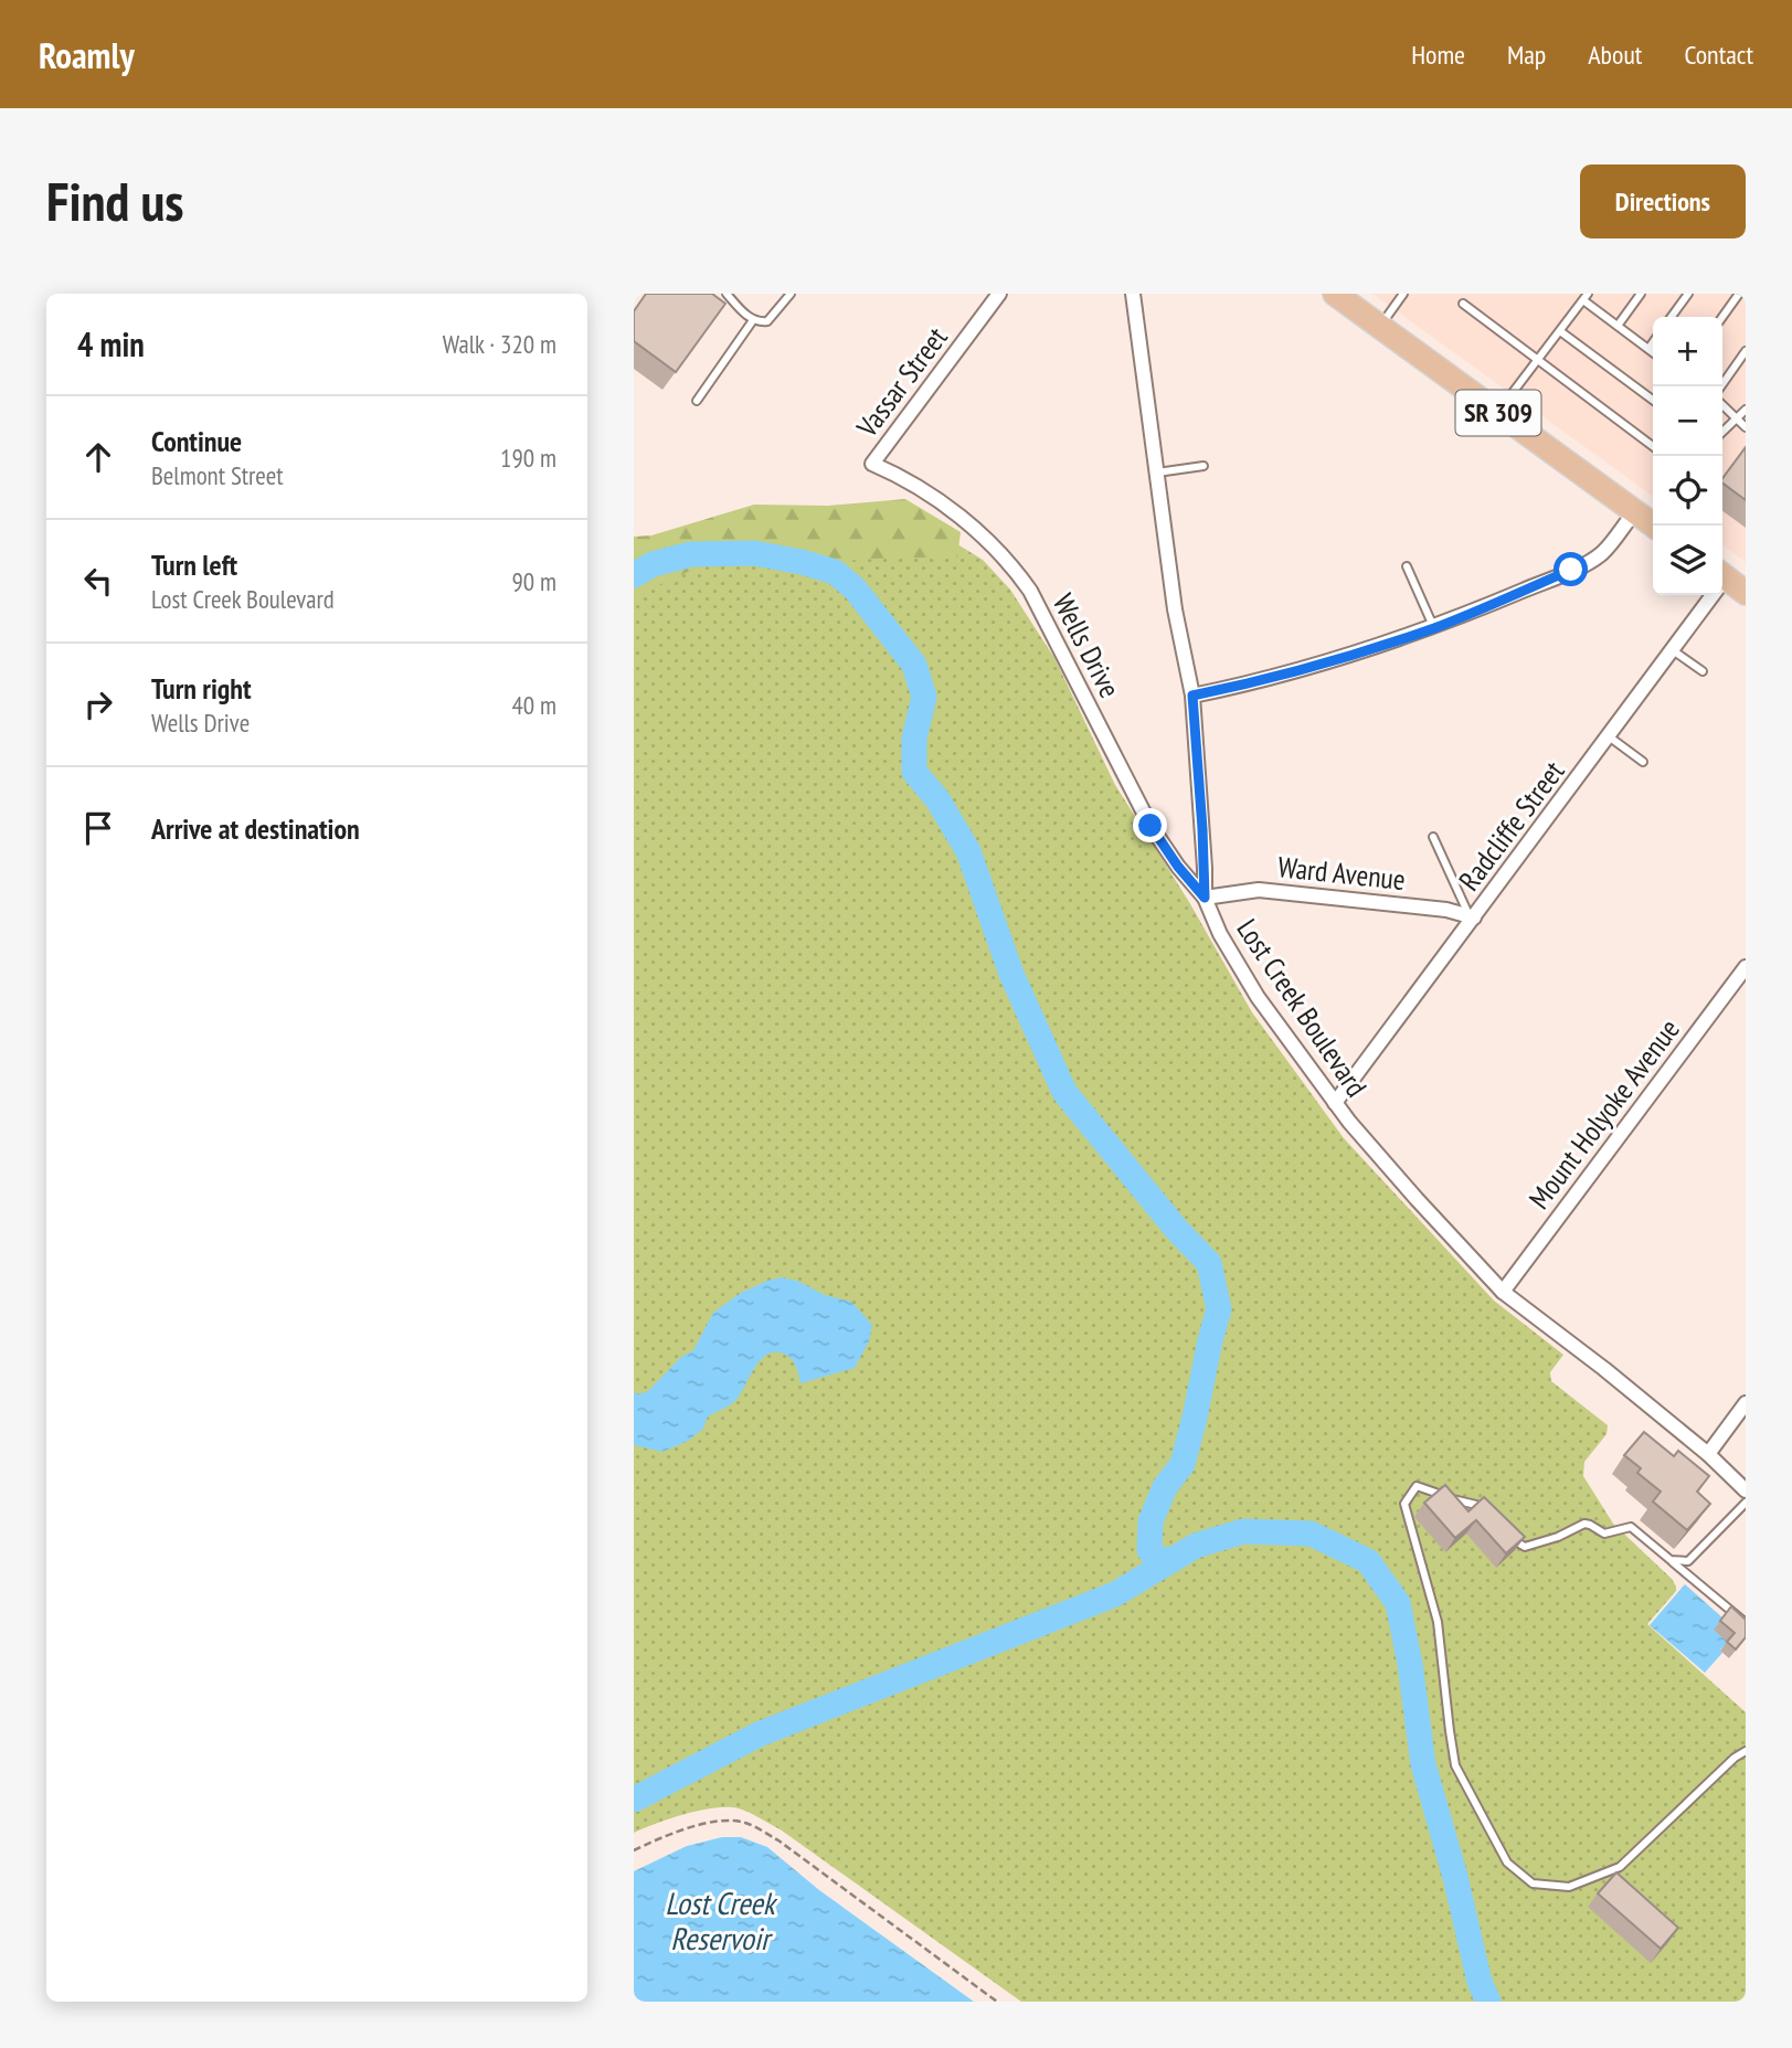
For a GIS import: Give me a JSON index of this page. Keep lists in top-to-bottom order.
{
  "streets": {
    "main road": ["SR 309"],
    "street": [
      "Vassar Street",
      "Wells Drive",
      "Radcliffe Street",
      "Ward Avenue",
      "Lost Creek Boulevard",
      "Mount Holyoke Avenue"
    ]
  },
  "crossings": [
    ["Vassar Street", "Wells Drive"],
    ["Wells Drive", "Ward Avenue"],
    ["Wells Drive", "Lost Creek Boulevard"],
    ["Radcliffe Street", "Ward Avenue"],
    ["Radcliffe Street", "Lost Creek Boulevard"],
    ["Ward Avenue", "Lost Creek Boulevard"],
    ["Lost Creek Boulevard", "Mount Holyoke Avenue"]
  ],
  "water": ["Lost Creek Reservoir"],
  "page": {
    "header": "Roamly",
    "nav": [
      "Home",
      "Map",
      "About",
      "Contact"
    ],
    "buttons": "Directions",
    "title": "Find us",
    "heading": ["4 min", "Walk · 320 m"],
    "map_buttons": ["+", "−"],
    "list": [
      ["Continue", "Belmont Street", "190 m"],
      ["Turn left", "Lost Creek Boulevard", "90 m"],
      ["Turn right", "Wells Drive", "40 m"],
      "Arrive at destination"
    ]
  }
}
